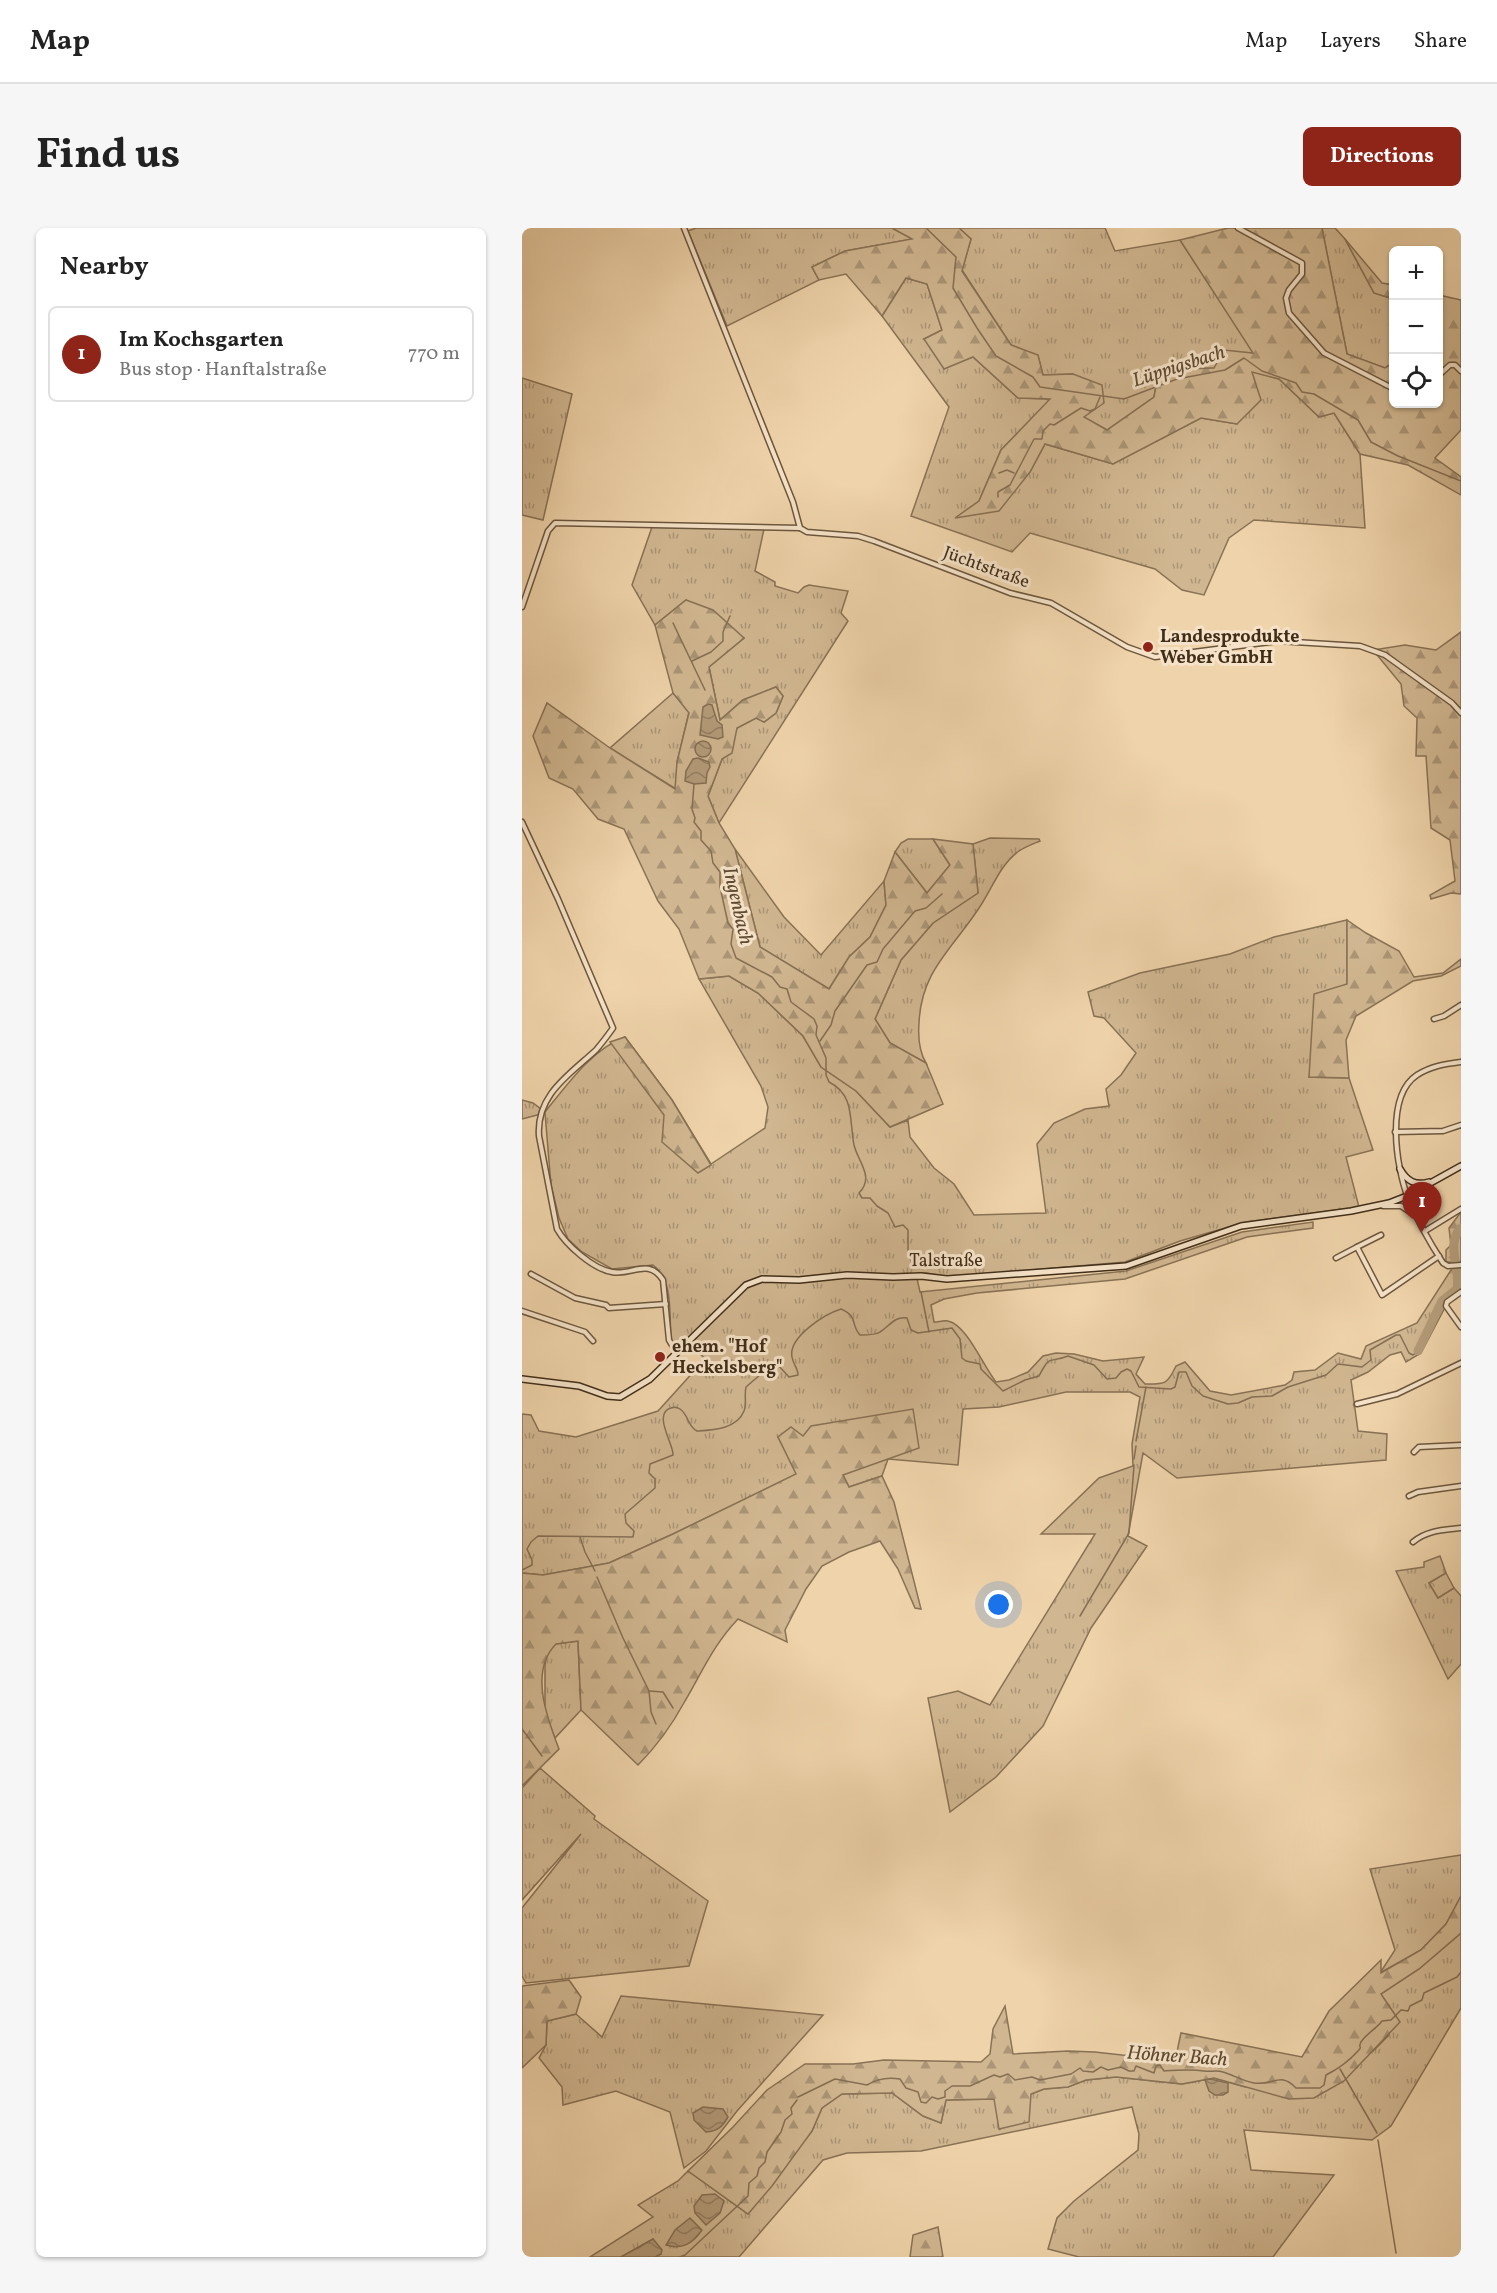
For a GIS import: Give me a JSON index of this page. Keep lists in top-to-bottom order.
{
  "streets": {
    "main road": ["Talstraße"],
    "street": ["Jüchtstraße"]
  },
  "water": ["Lüppigsbach", "Ingenbach", "Höhner Bach"],
  "places": ["Landesprodukte Weber GmbH", "ehem. \"Hof Heckelsberg\""],
  "page": {
    "header": "Map",
    "nav": ["Map", "Layers", "Share"],
    "title": "Find us",
    "buttons": "Directions",
    "heading": "Nearby",
    "map_buttons": ["+", "−"],
    "list": [
      {
        "mark": "1",
        "name": "Im Kochsgarten",
        "note": "Bus stop · Hanftalstraße",
        "value": "770 m"
      }
    ],
    "pins": "1"
  }
}
